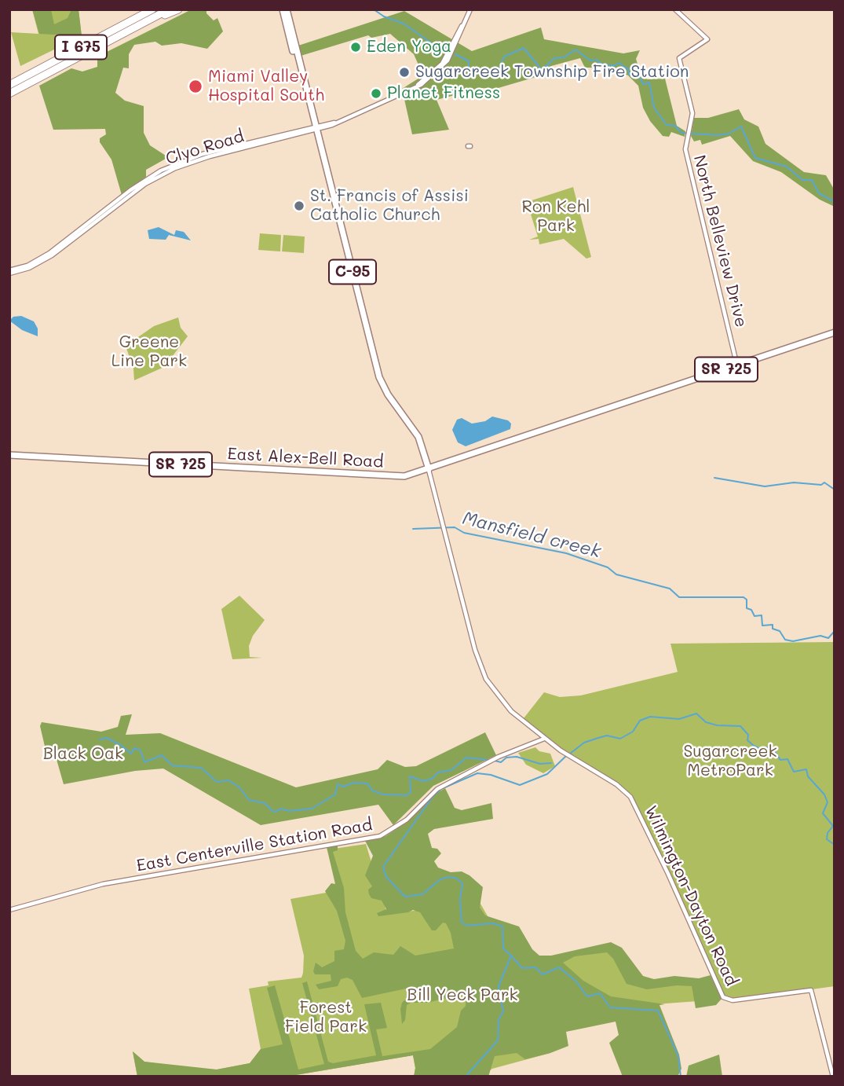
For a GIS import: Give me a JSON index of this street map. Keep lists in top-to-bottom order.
{
  "streets": {
    "highway": ["I 675"],
    "main road": ["C-95", "SR 725", "East Alex-Bell Road"],
    "street": [
      "Clyo Road",
      "North Belleview Drive",
      "East Centerville Station Road",
      "Wilmington-Dayton Road"
    ]
  },
  "crossings": [
    ["Clyo Road", "C-95"],
    ["North Belleview Drive", "SR 725"],
    ["C-95", "SR 725"],
    ["C-95", "East Alex-Bell Road"],
    ["C-95", "Wilmington-Dayton Road"],
    ["SR 725", "East Alex-Bell Road"],
    ["SR 725", "Wilmington-Dayton Road"],
    ["East Alex-Bell Road", "Wilmington-Dayton Road"],
    ["East Centerville Station Road", "Wilmington-Dayton Road"]
  ],
  "water": ["Mansfield creek"],
  "parks": [
    "Ron Kehl Park",
    "Greene Line Park",
    "Sugarcreek MetroPark",
    "Black Oak",
    "Bill Yeck Park",
    "Forest Field Park"
  ],
  "places": [
    "Eden Yoga",
    "Sugarcreek Township Fire Station",
    "Miami Valley Hospital South",
    "Planet Fitness",
    "St. Francis of Assisi Catholic Church"
  ]
}
